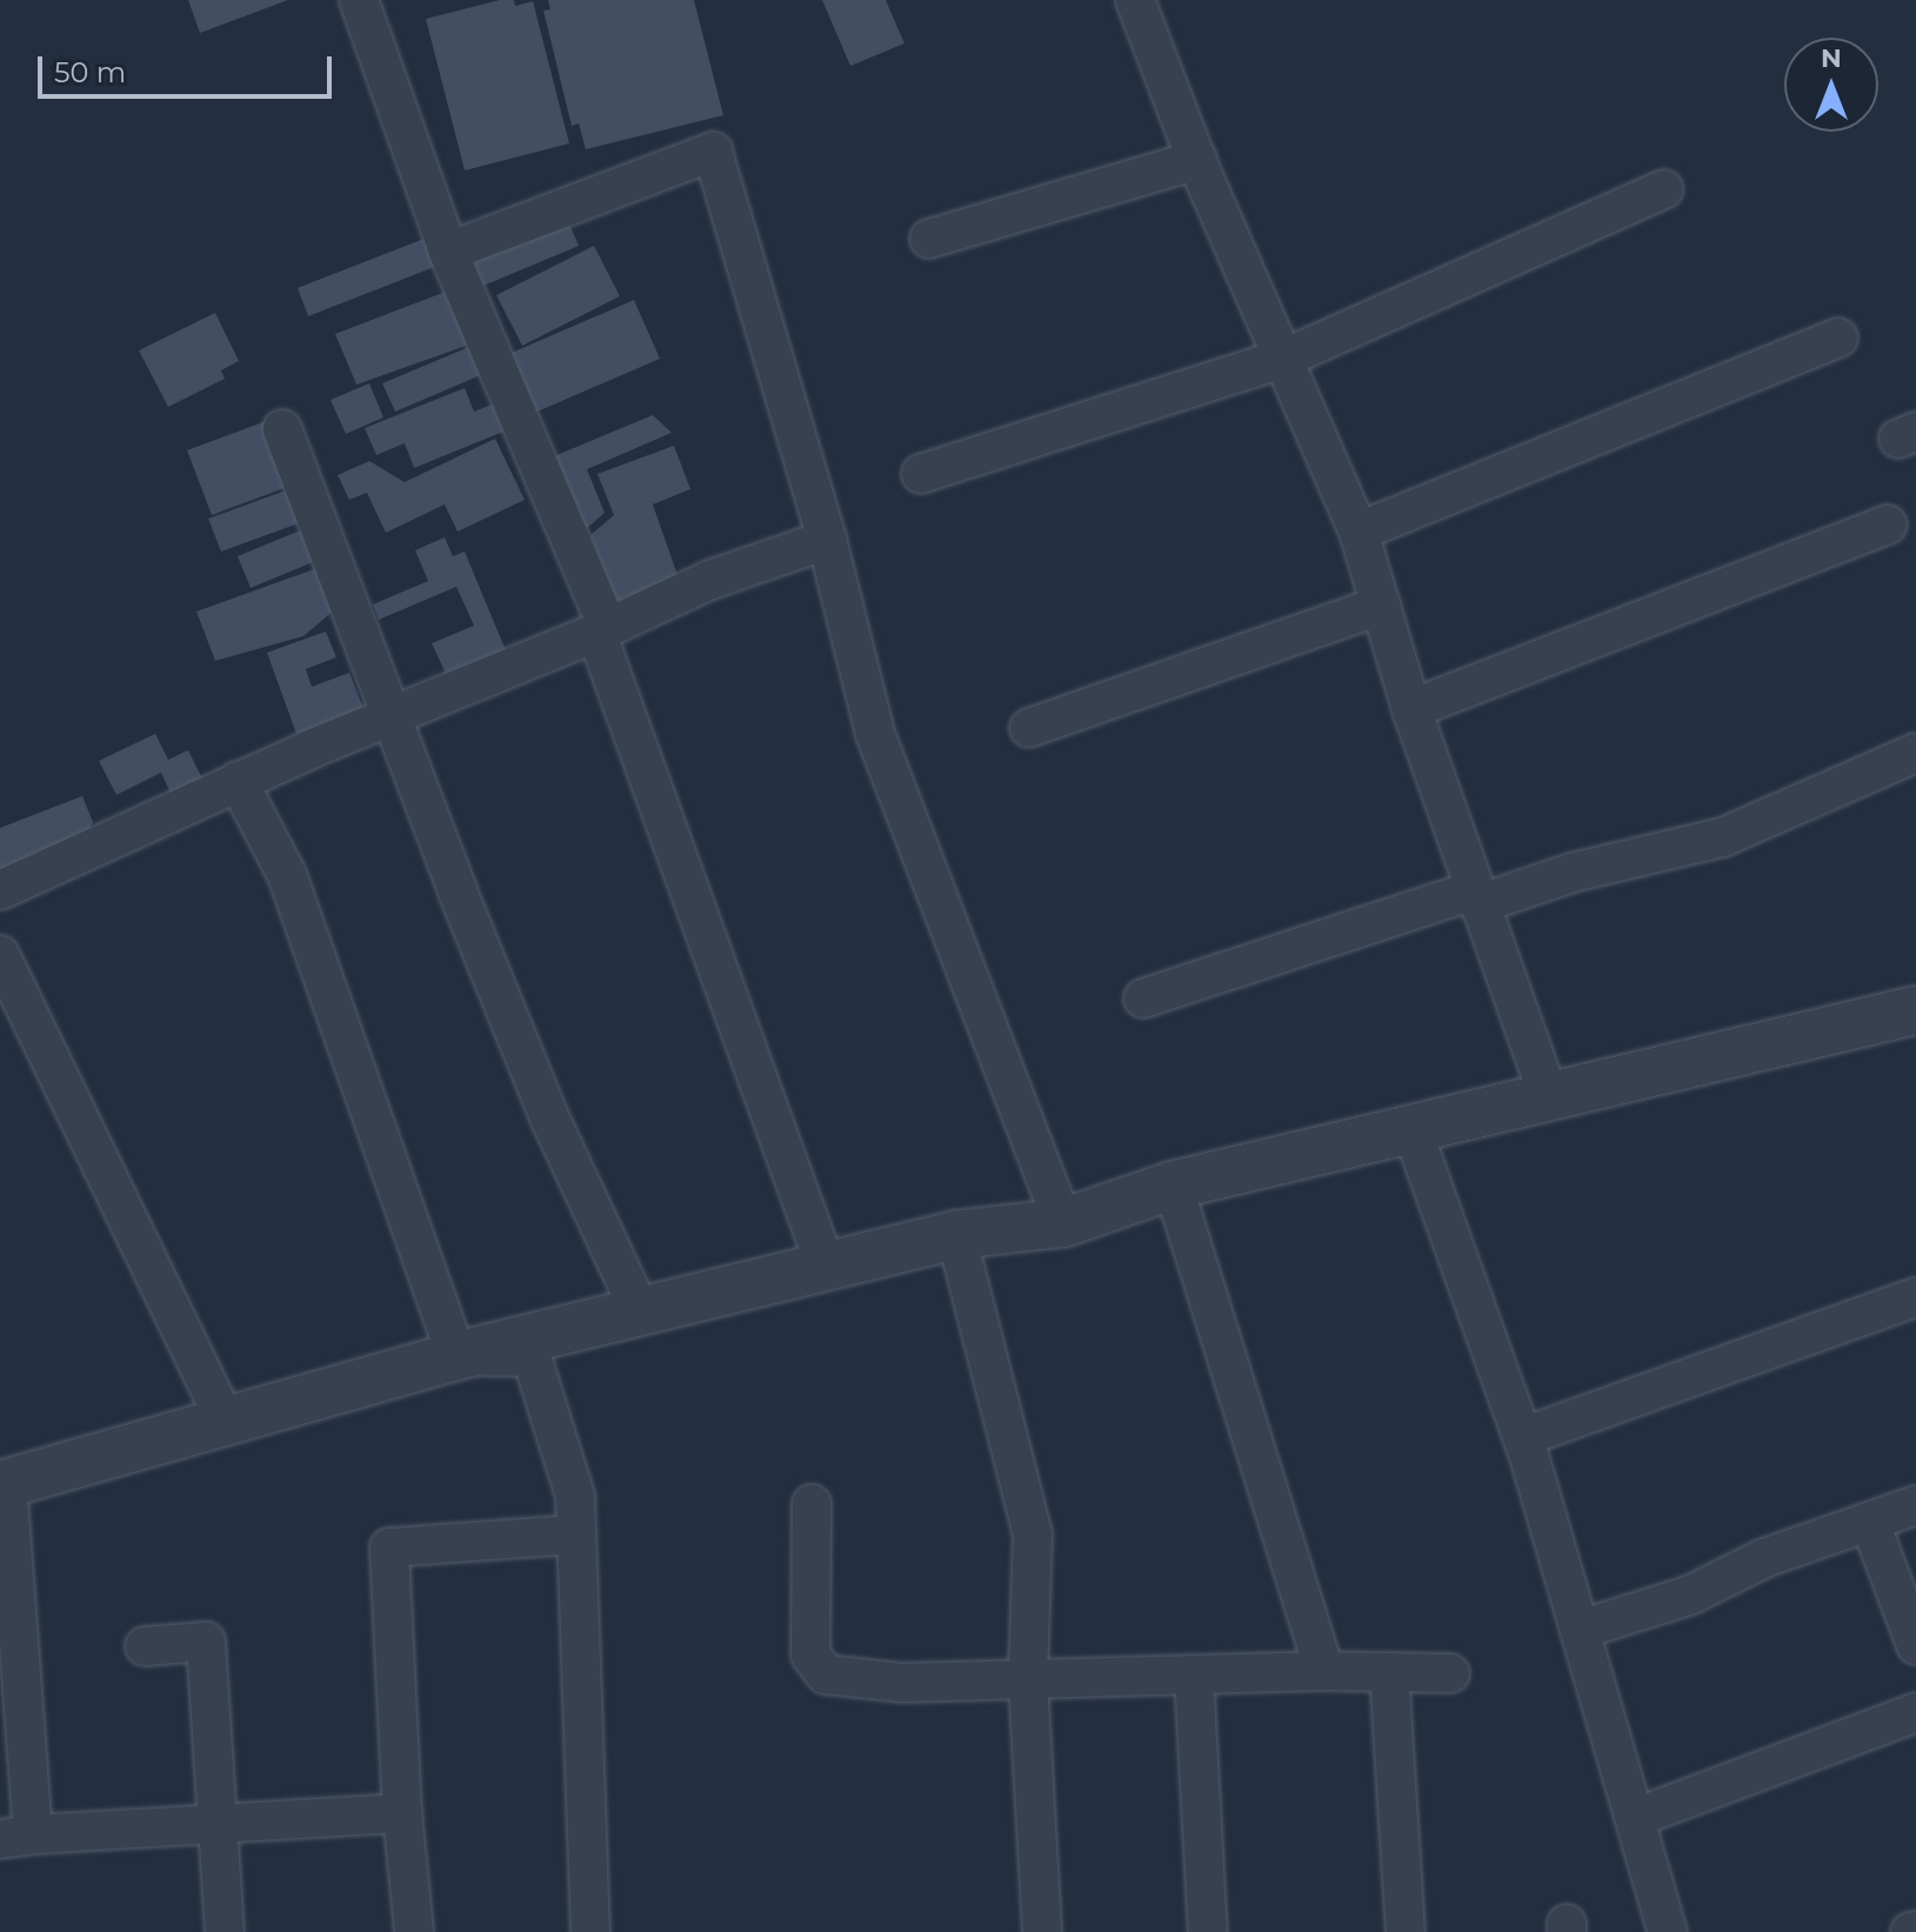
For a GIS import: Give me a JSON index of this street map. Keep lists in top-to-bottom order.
{
  "scale_bar": "50 m",
  "north": "top"
}
